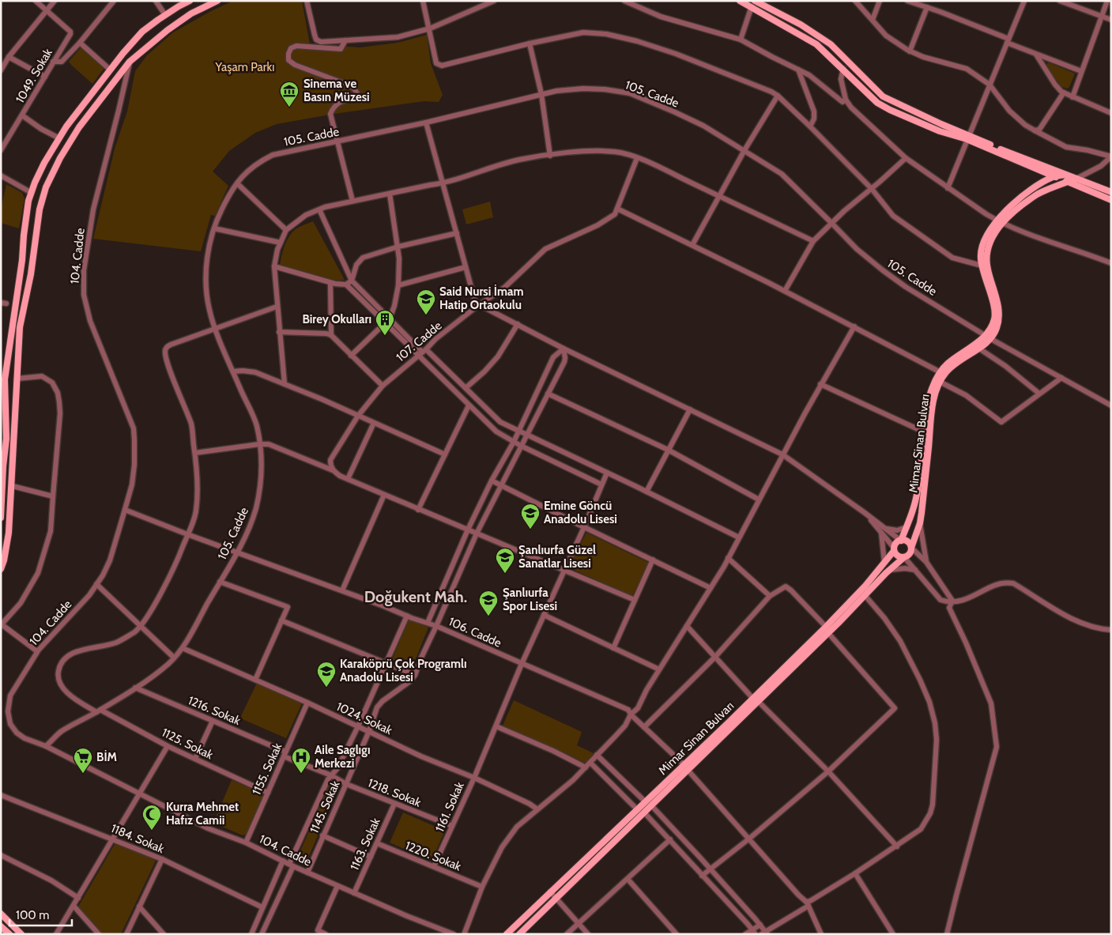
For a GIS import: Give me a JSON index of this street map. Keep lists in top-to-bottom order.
{
  "streets": {
    "main road": ["Mimar Sinan Bulvarı"],
    "street": [
      "1049. Sokak",
      "105. Cadde",
      "104. Cadde",
      "107. Cadde",
      "106. Cadde",
      "1216. Sokak",
      "1024. Sokak",
      "1125. Sokak",
      "1155. Sokak",
      "1218. Sokak",
      "1145. Sokak",
      "1161. Sokak",
      "1184. Sokak",
      "1163. Sokak",
      "1220. Sokak"
    ]
  },
  "crossings": [
    ["105. Cadde", "104. Cadde"],
    ["105. Cadde", "Mimar Sinan Bulvarı"],
    ["105. Cadde", "106. Cadde"],
    ["105. Cadde", "1216. Sokak"],
    ["105. Cadde", "1024. Sokak"],
    ["105. Cadde", "1125. Sokak"],
    ["104. Cadde", "106. Cadde"],
    ["104. Cadde", "1155. Sokak"],
    ["104. Cadde", "1145. Sokak"],
    ["104. Cadde", "1163. Sokak"],
    ["Mimar Sinan Bulvarı", "106. Cadde"],
    ["106. Cadde", "1125. Sokak"],
    ["106. Cadde", "1161. Sokak"],
    ["1216. Sokak", "1155. Sokak"],
    ["1216. Sokak", "1218. Sokak"],
    ["1024. Sokak", "1155. Sokak"],
    ["1024. Sokak", "1145. Sokak"],
    ["1024. Sokak", "1161. Sokak"],
    ["1125. Sokak", "1155. Sokak"],
    ["1218. Sokak", "1145. Sokak"],
    ["1218. Sokak", "1161. Sokak"],
    ["1218. Sokak", "1163. Sokak"],
    ["1161. Sokak", "1220. Sokak"],
    ["1163. Sokak", "1220. Sokak"]
  ],
  "districts": ["Doğukent Mah."],
  "parks": ["Yaşam Parkı"],
  "places": {
    "museum": ["Sinema ve Basın Müzesi"],
    "school or university": [
      "Said Nursi İmam Hatip Ortaokulu",
      "Emine Göncü Anadolu Lisesi",
      "Şanlıurfa Güzel Sanatlar Lisesi",
      "Şanlıurfa Spor Lisesi",
      "Karaköprü Çok Programlı Anadolu Lisesi"
    ],
    "building": ["Birey Okulları"],
    "supermarket": ["BİM"],
    "hospital": ["Aile Saglıgı Merkezi"],
    "mosque": ["Kurra Mehmet Hafız Camii"]
  },
  "scale_bar": "100 m"
}
